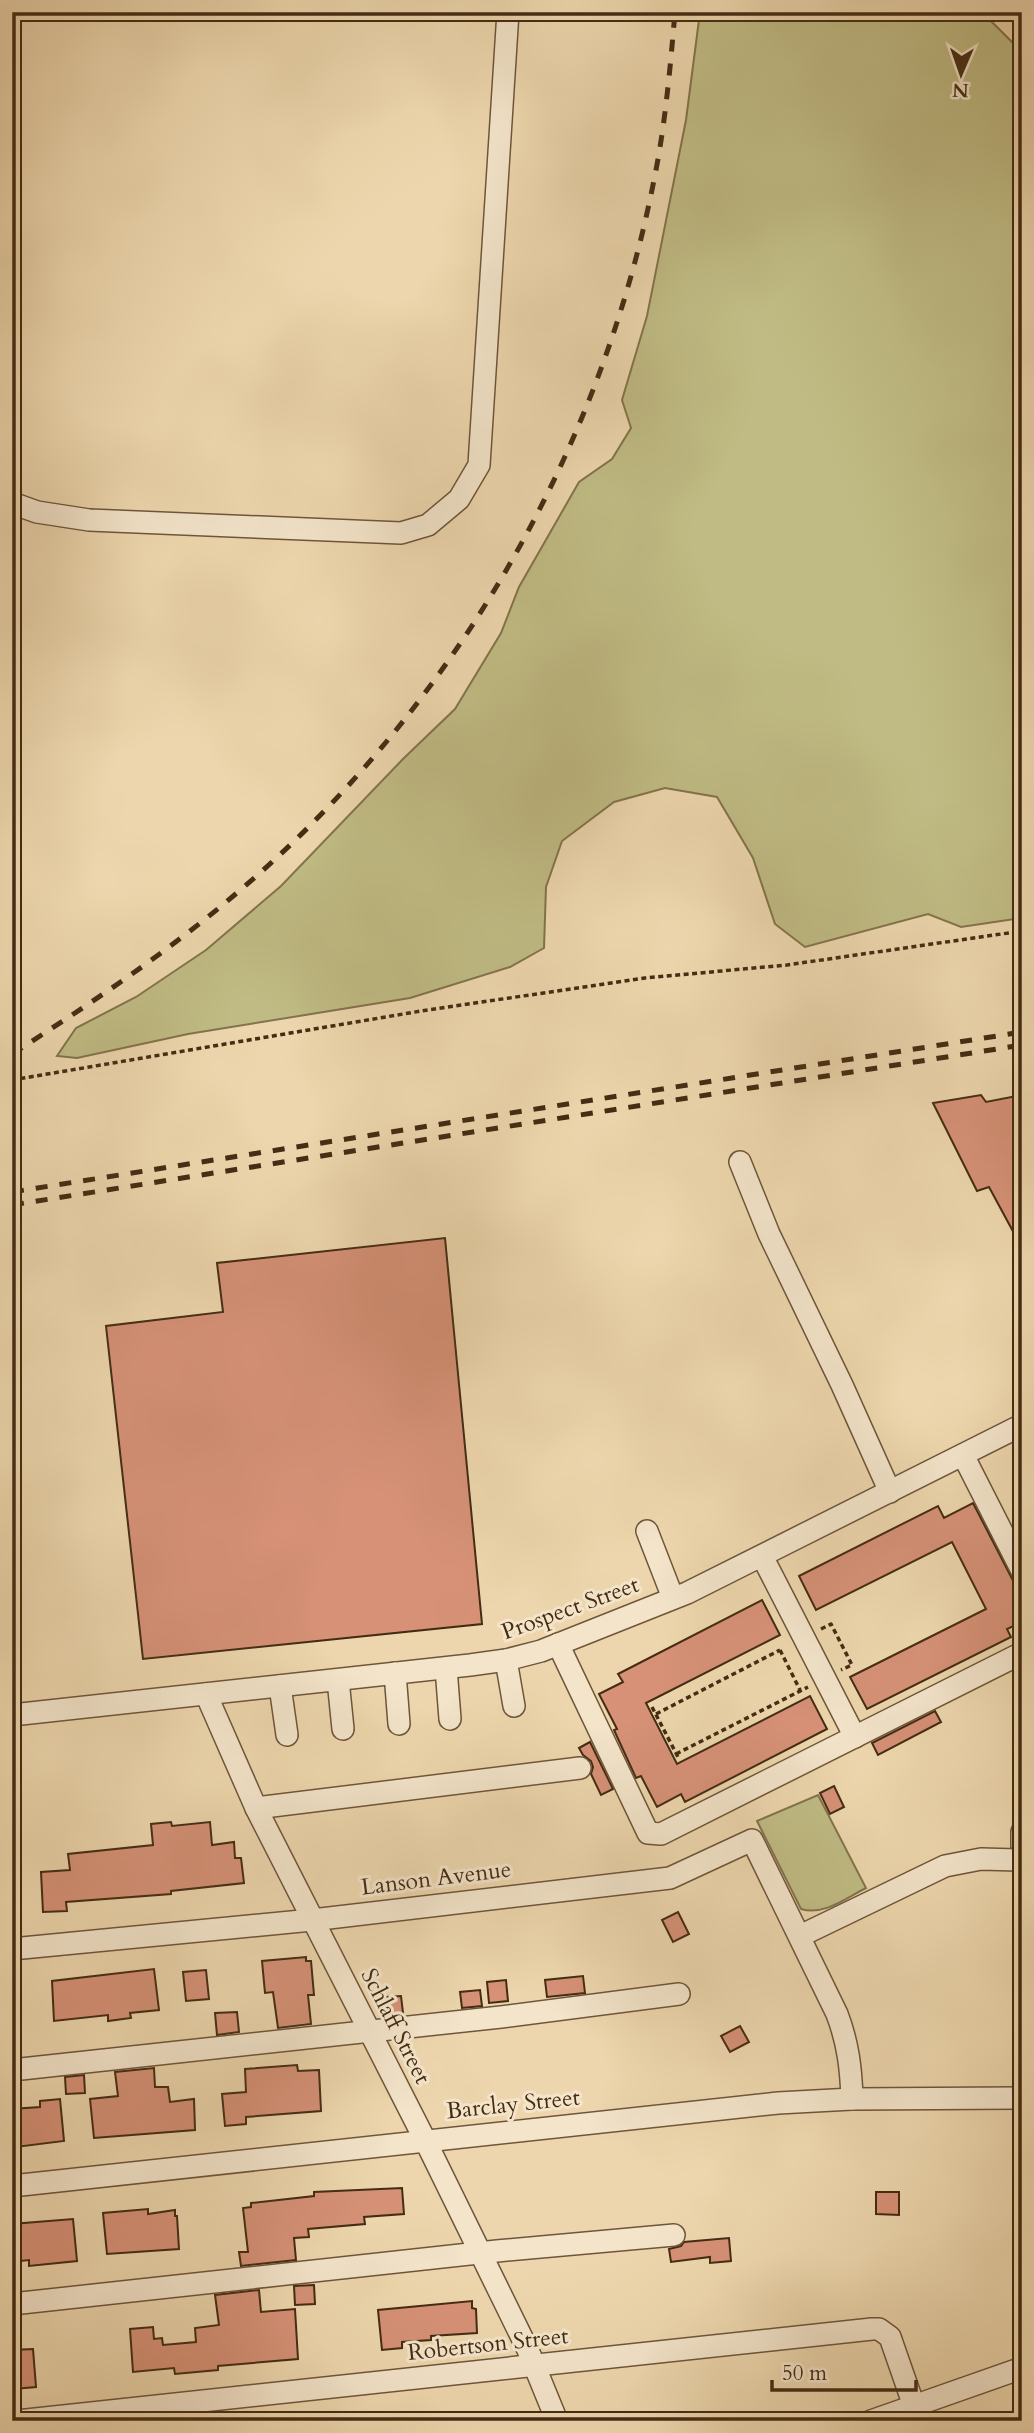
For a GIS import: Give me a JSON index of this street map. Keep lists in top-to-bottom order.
{
  "streets": {
    "street": [
      "Prospect Street",
      "Lanson Avenue",
      "Schlaff Street",
      "Barclay Street",
      "Robertson Street"
    ]
  },
  "crossings": [
    ["Prospect Street", "Schlaff Street"],
    ["Lanson Avenue", "Schlaff Street"],
    ["Lanson Avenue", "Barclay Street"],
    ["Schlaff Street", "Barclay Street"],
    ["Schlaff Street", "Robertson Street"]
  ],
  "scale_bar": "50 m",
  "north": "bottom"
}
